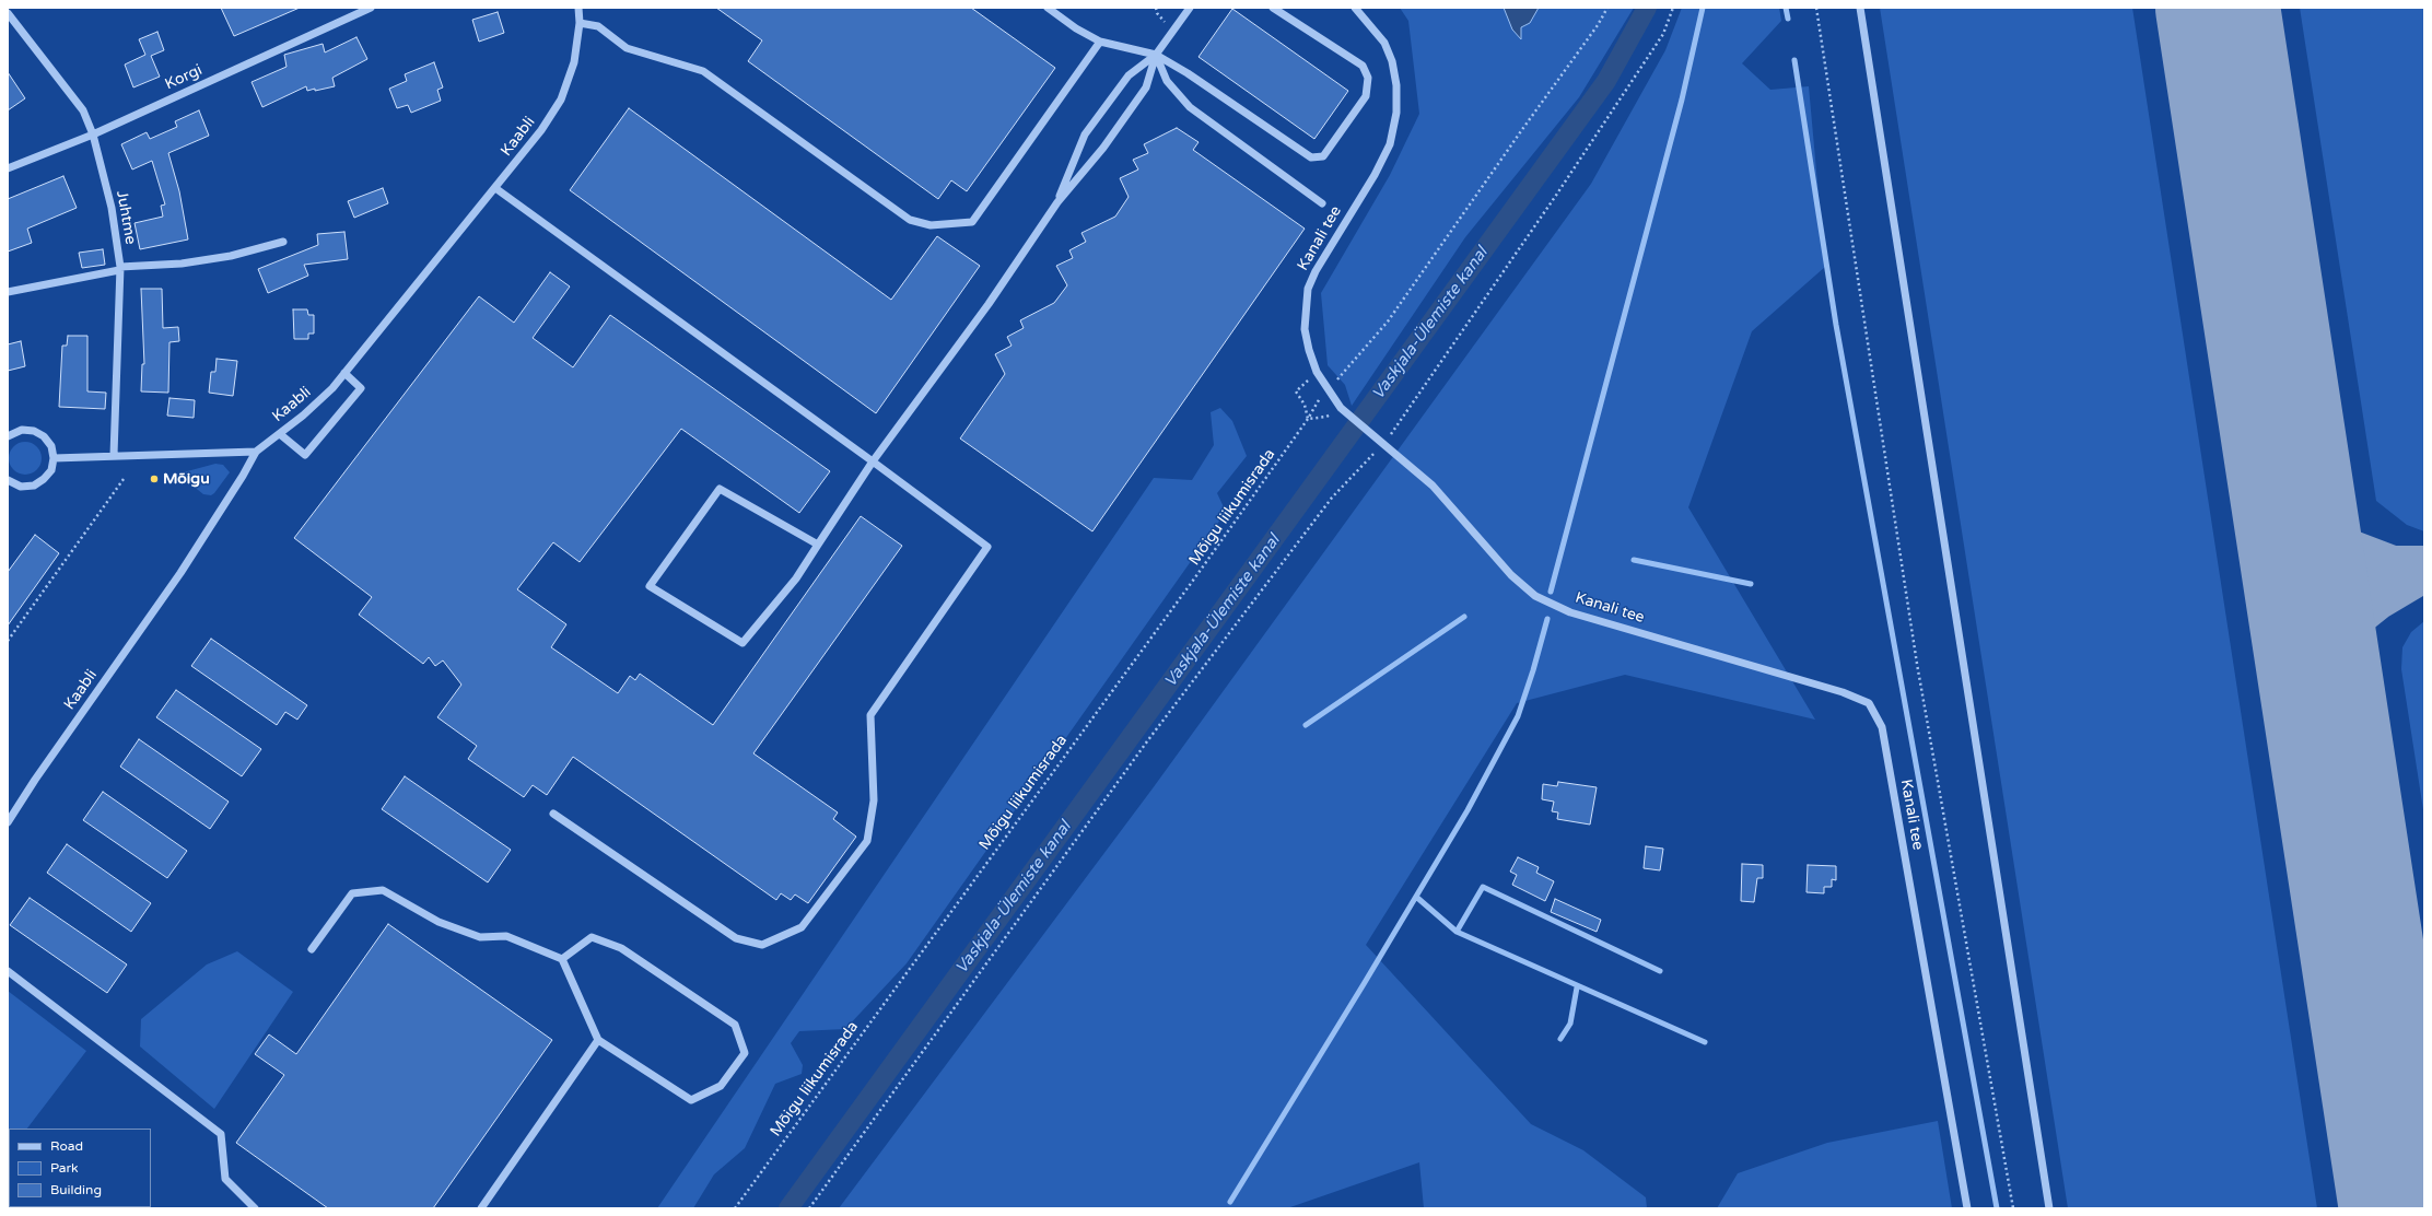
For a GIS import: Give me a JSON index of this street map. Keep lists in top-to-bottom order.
{
  "streets": {
    "street": [
      "Korgi",
      "Kaabli",
      "Juhtme",
      "Kanali tee"
    ],
    "path": ["Mõigu liikumisrada"]
  },
  "crossings": [
    ["Korgi", "Juhtme"],
    ["Kanali tee", "Mõigu liikumisrada"]
  ],
  "water": ["Vaskjala-Ülemiste kanal"],
  "places": ["Mõigu"],
  "legend": ["Road", "Park", "Building"]
}
